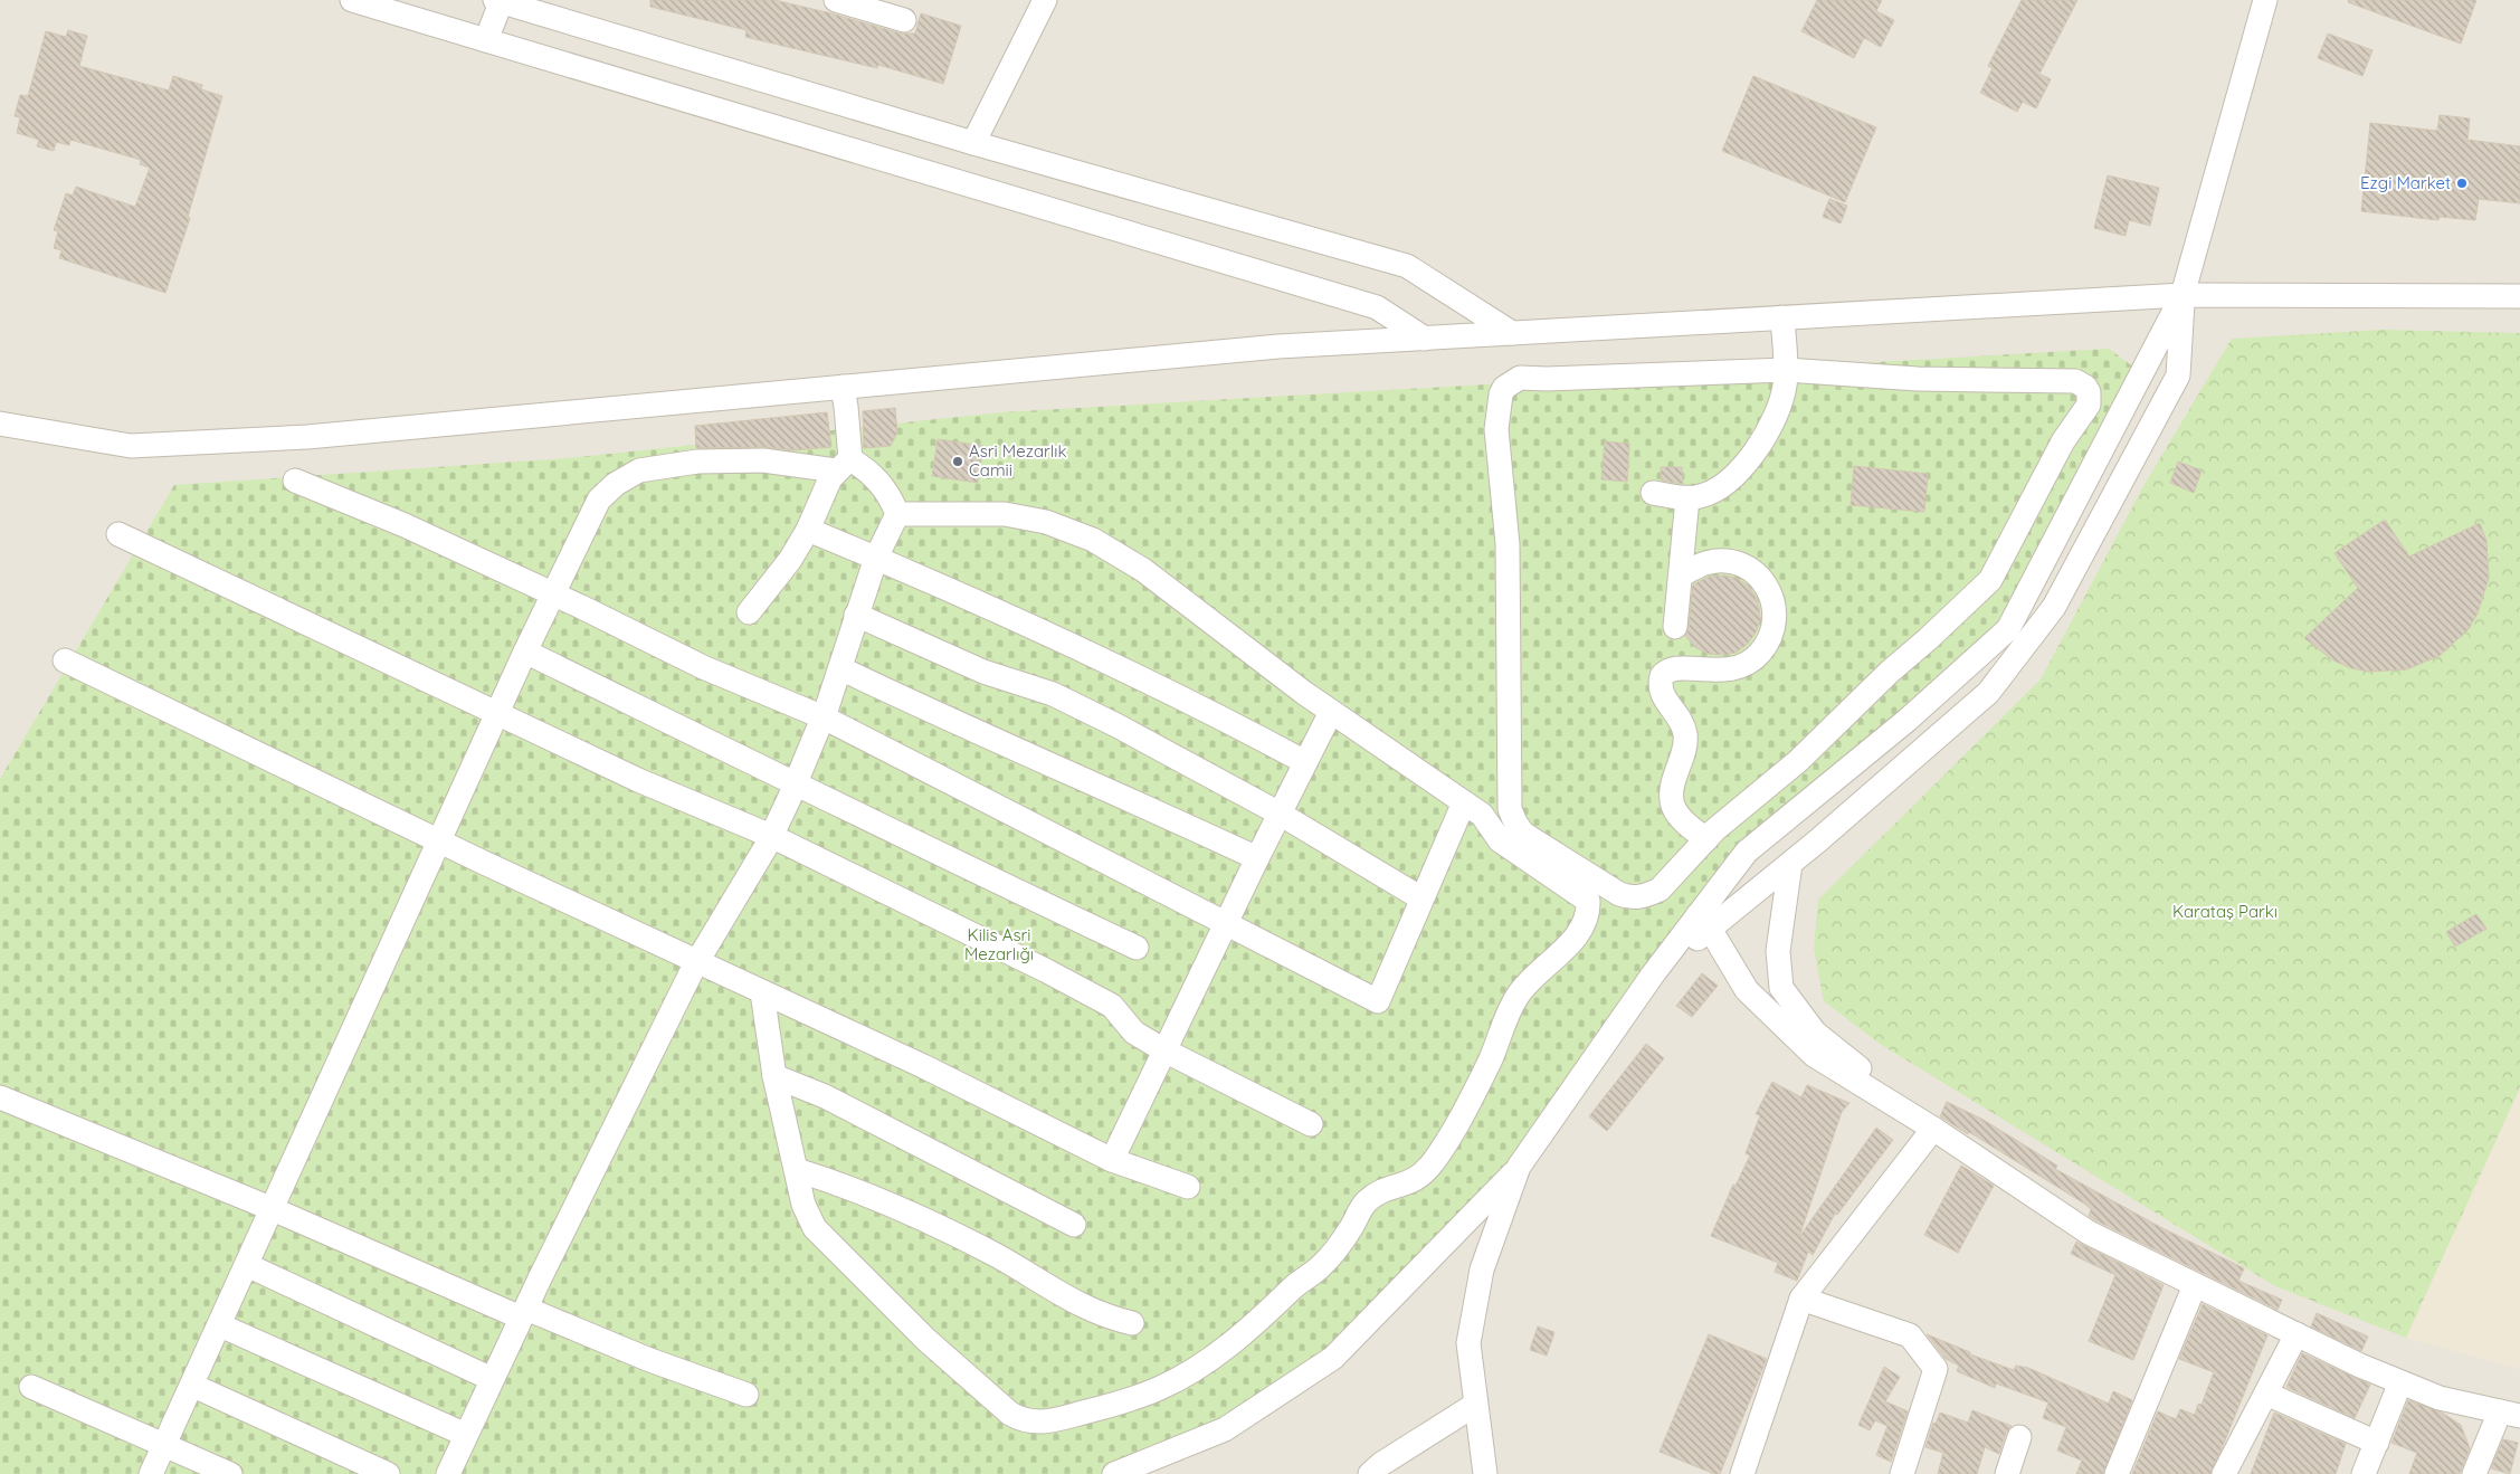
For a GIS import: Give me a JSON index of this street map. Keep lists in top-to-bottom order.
{
  "parks": ["Karataş Parkı", "Kilis Asri Mezarlığı"],
  "places": ["Ezgi Market", "Asri Mezarlık Camii"]
}
